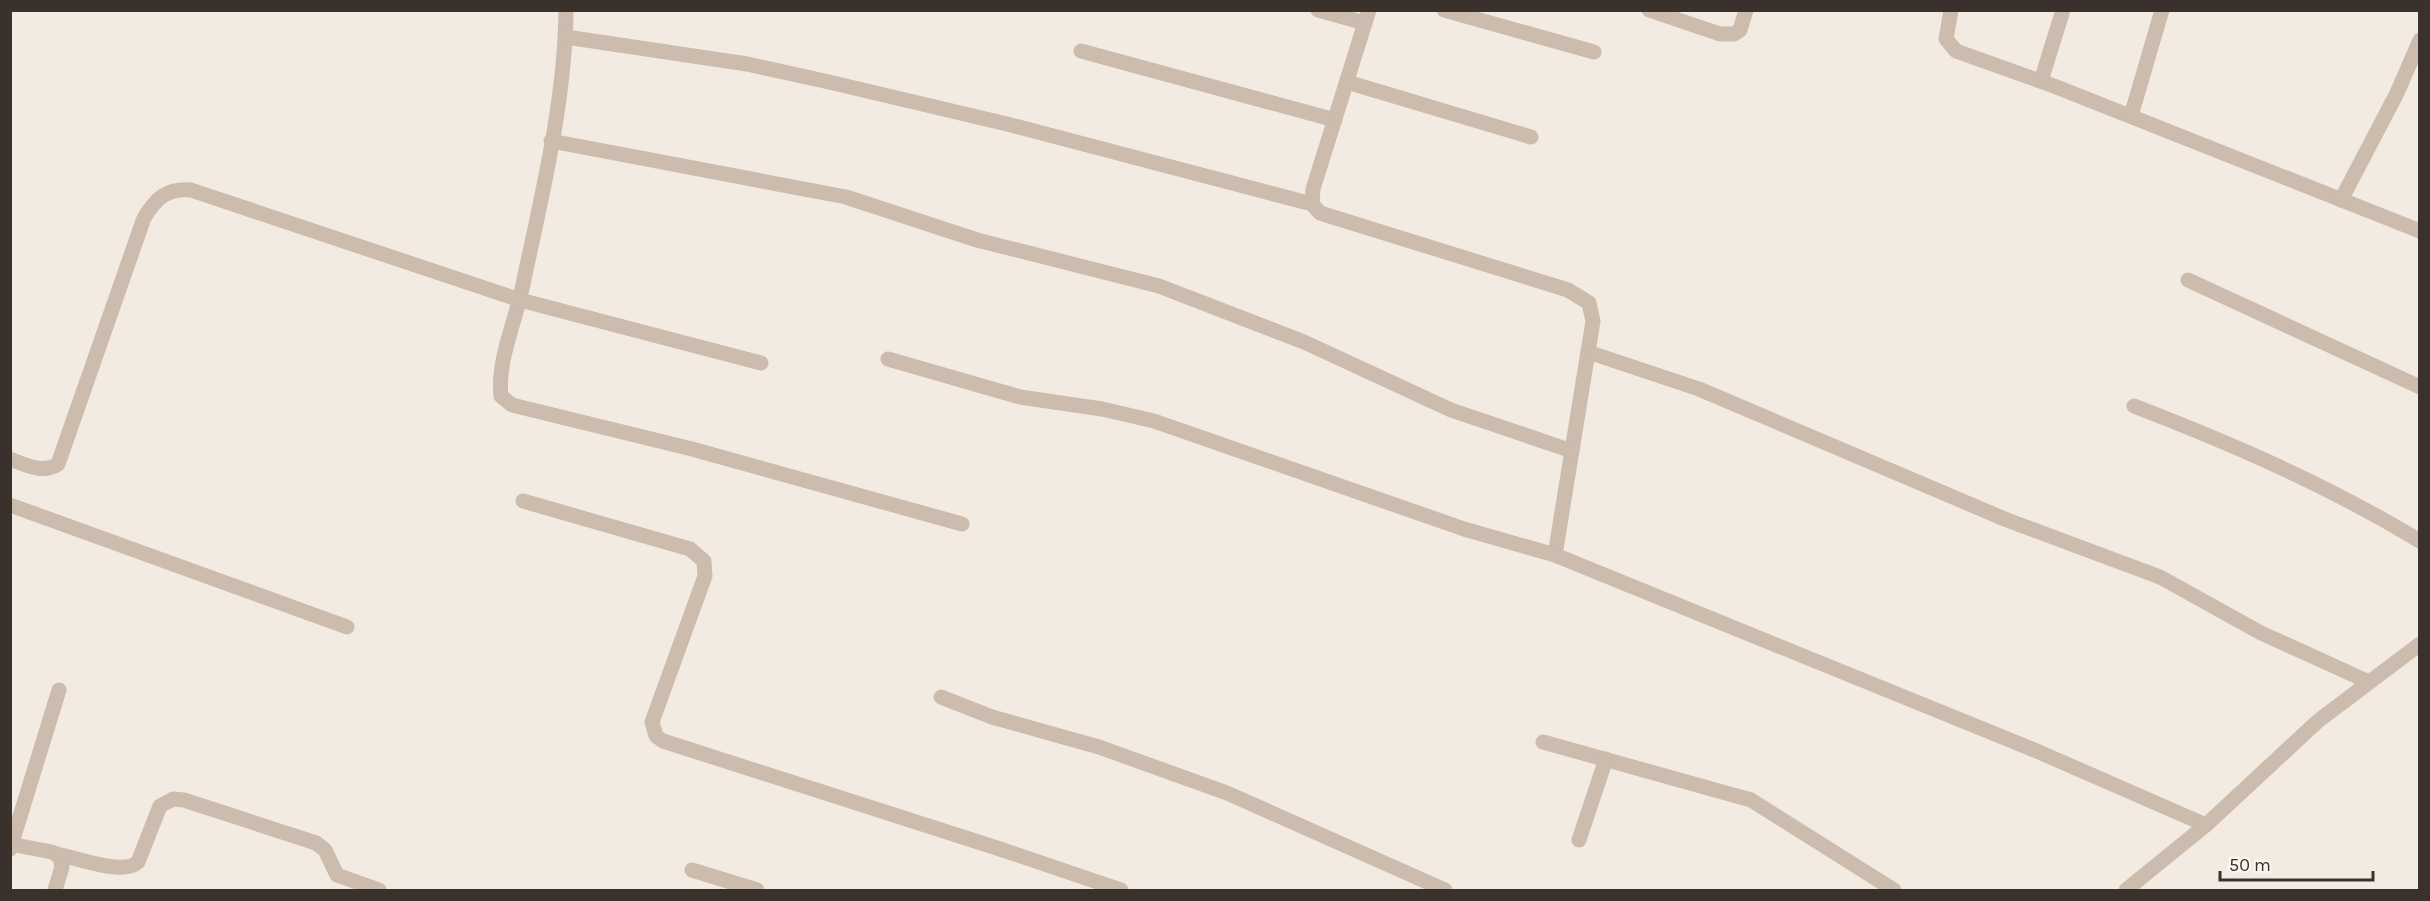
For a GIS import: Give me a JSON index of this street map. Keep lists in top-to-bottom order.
{
  "scale_bar": "50 m"
}
